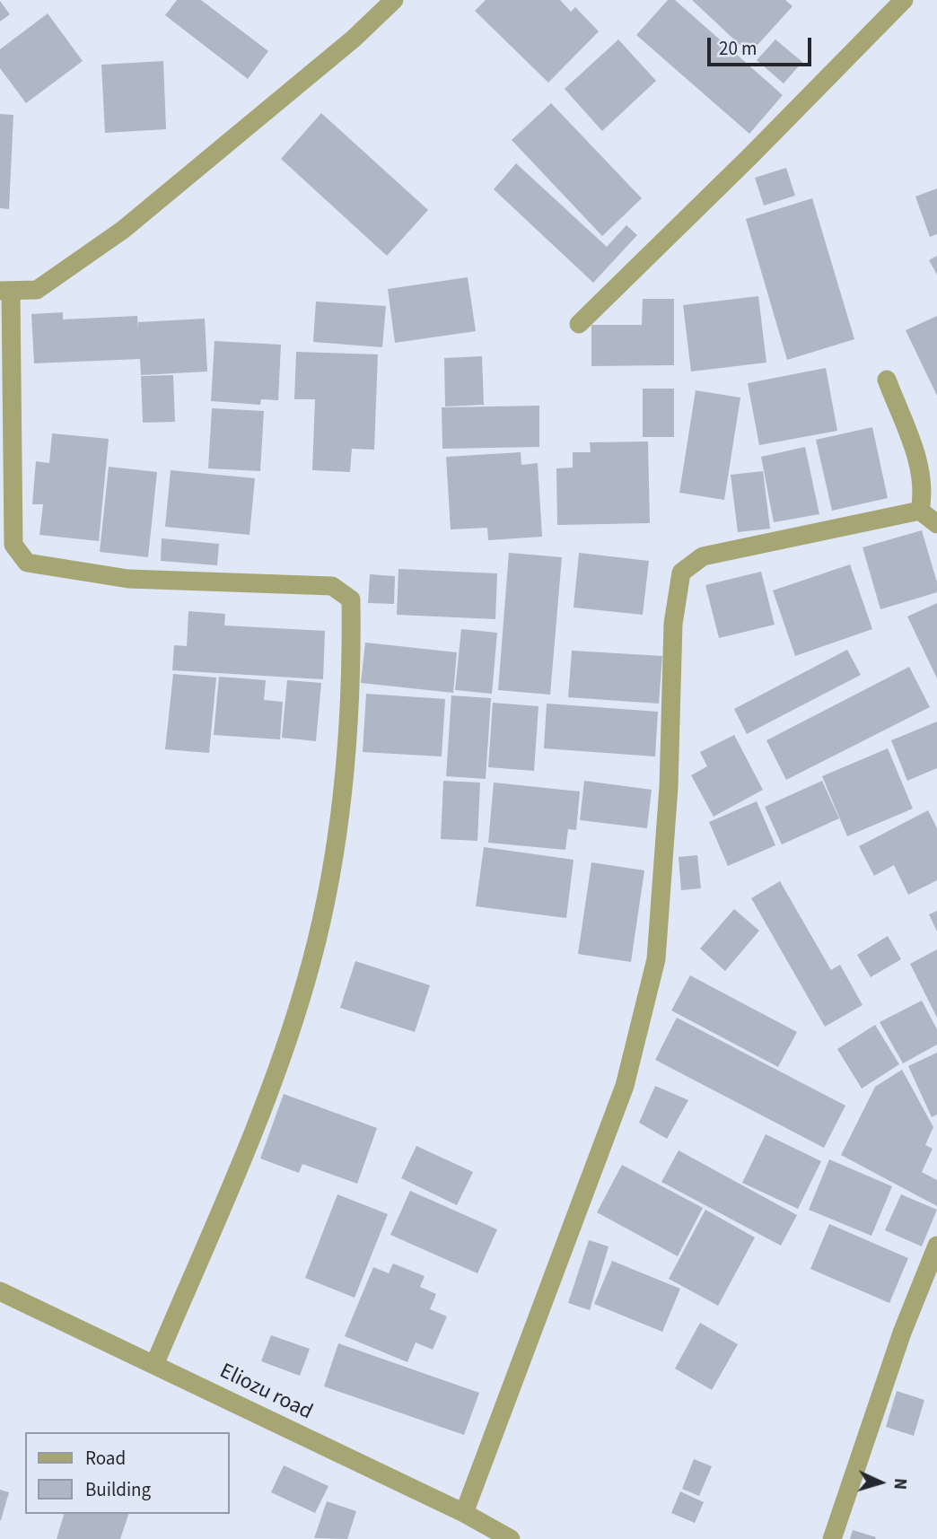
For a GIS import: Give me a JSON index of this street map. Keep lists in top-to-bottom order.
{
  "streets": {
    "street": ["Eliozu road"]
  },
  "legend": ["Road", "Building"],
  "scale_bar": "20 m",
  "north": "right"
}
